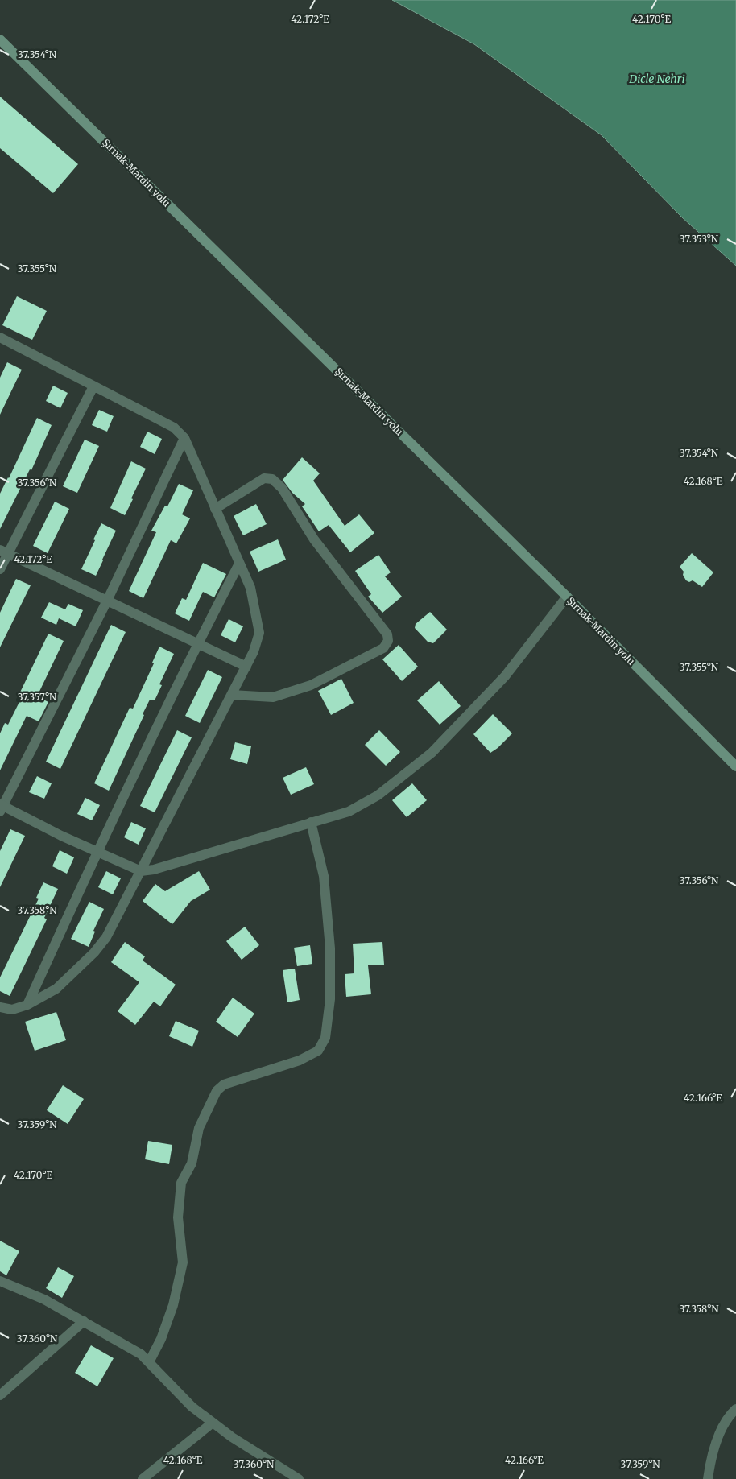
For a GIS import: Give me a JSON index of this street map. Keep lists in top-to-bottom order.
{
  "streets": {
    "main road": ["Şırnak-Mardin yolu"]
  },
  "water": ["Dicle Nehri"],
  "coordinates": [
    "42.172°E",
    "42.170°E",
    "37.354°N",
    "37.353°N",
    "37.355°N",
    "42.168°E",
    "37.356°N",
    "37.357°N",
    "37.358°N",
    "42.166°E",
    "37.359°N",
    "37.360°N"
  ]
}
